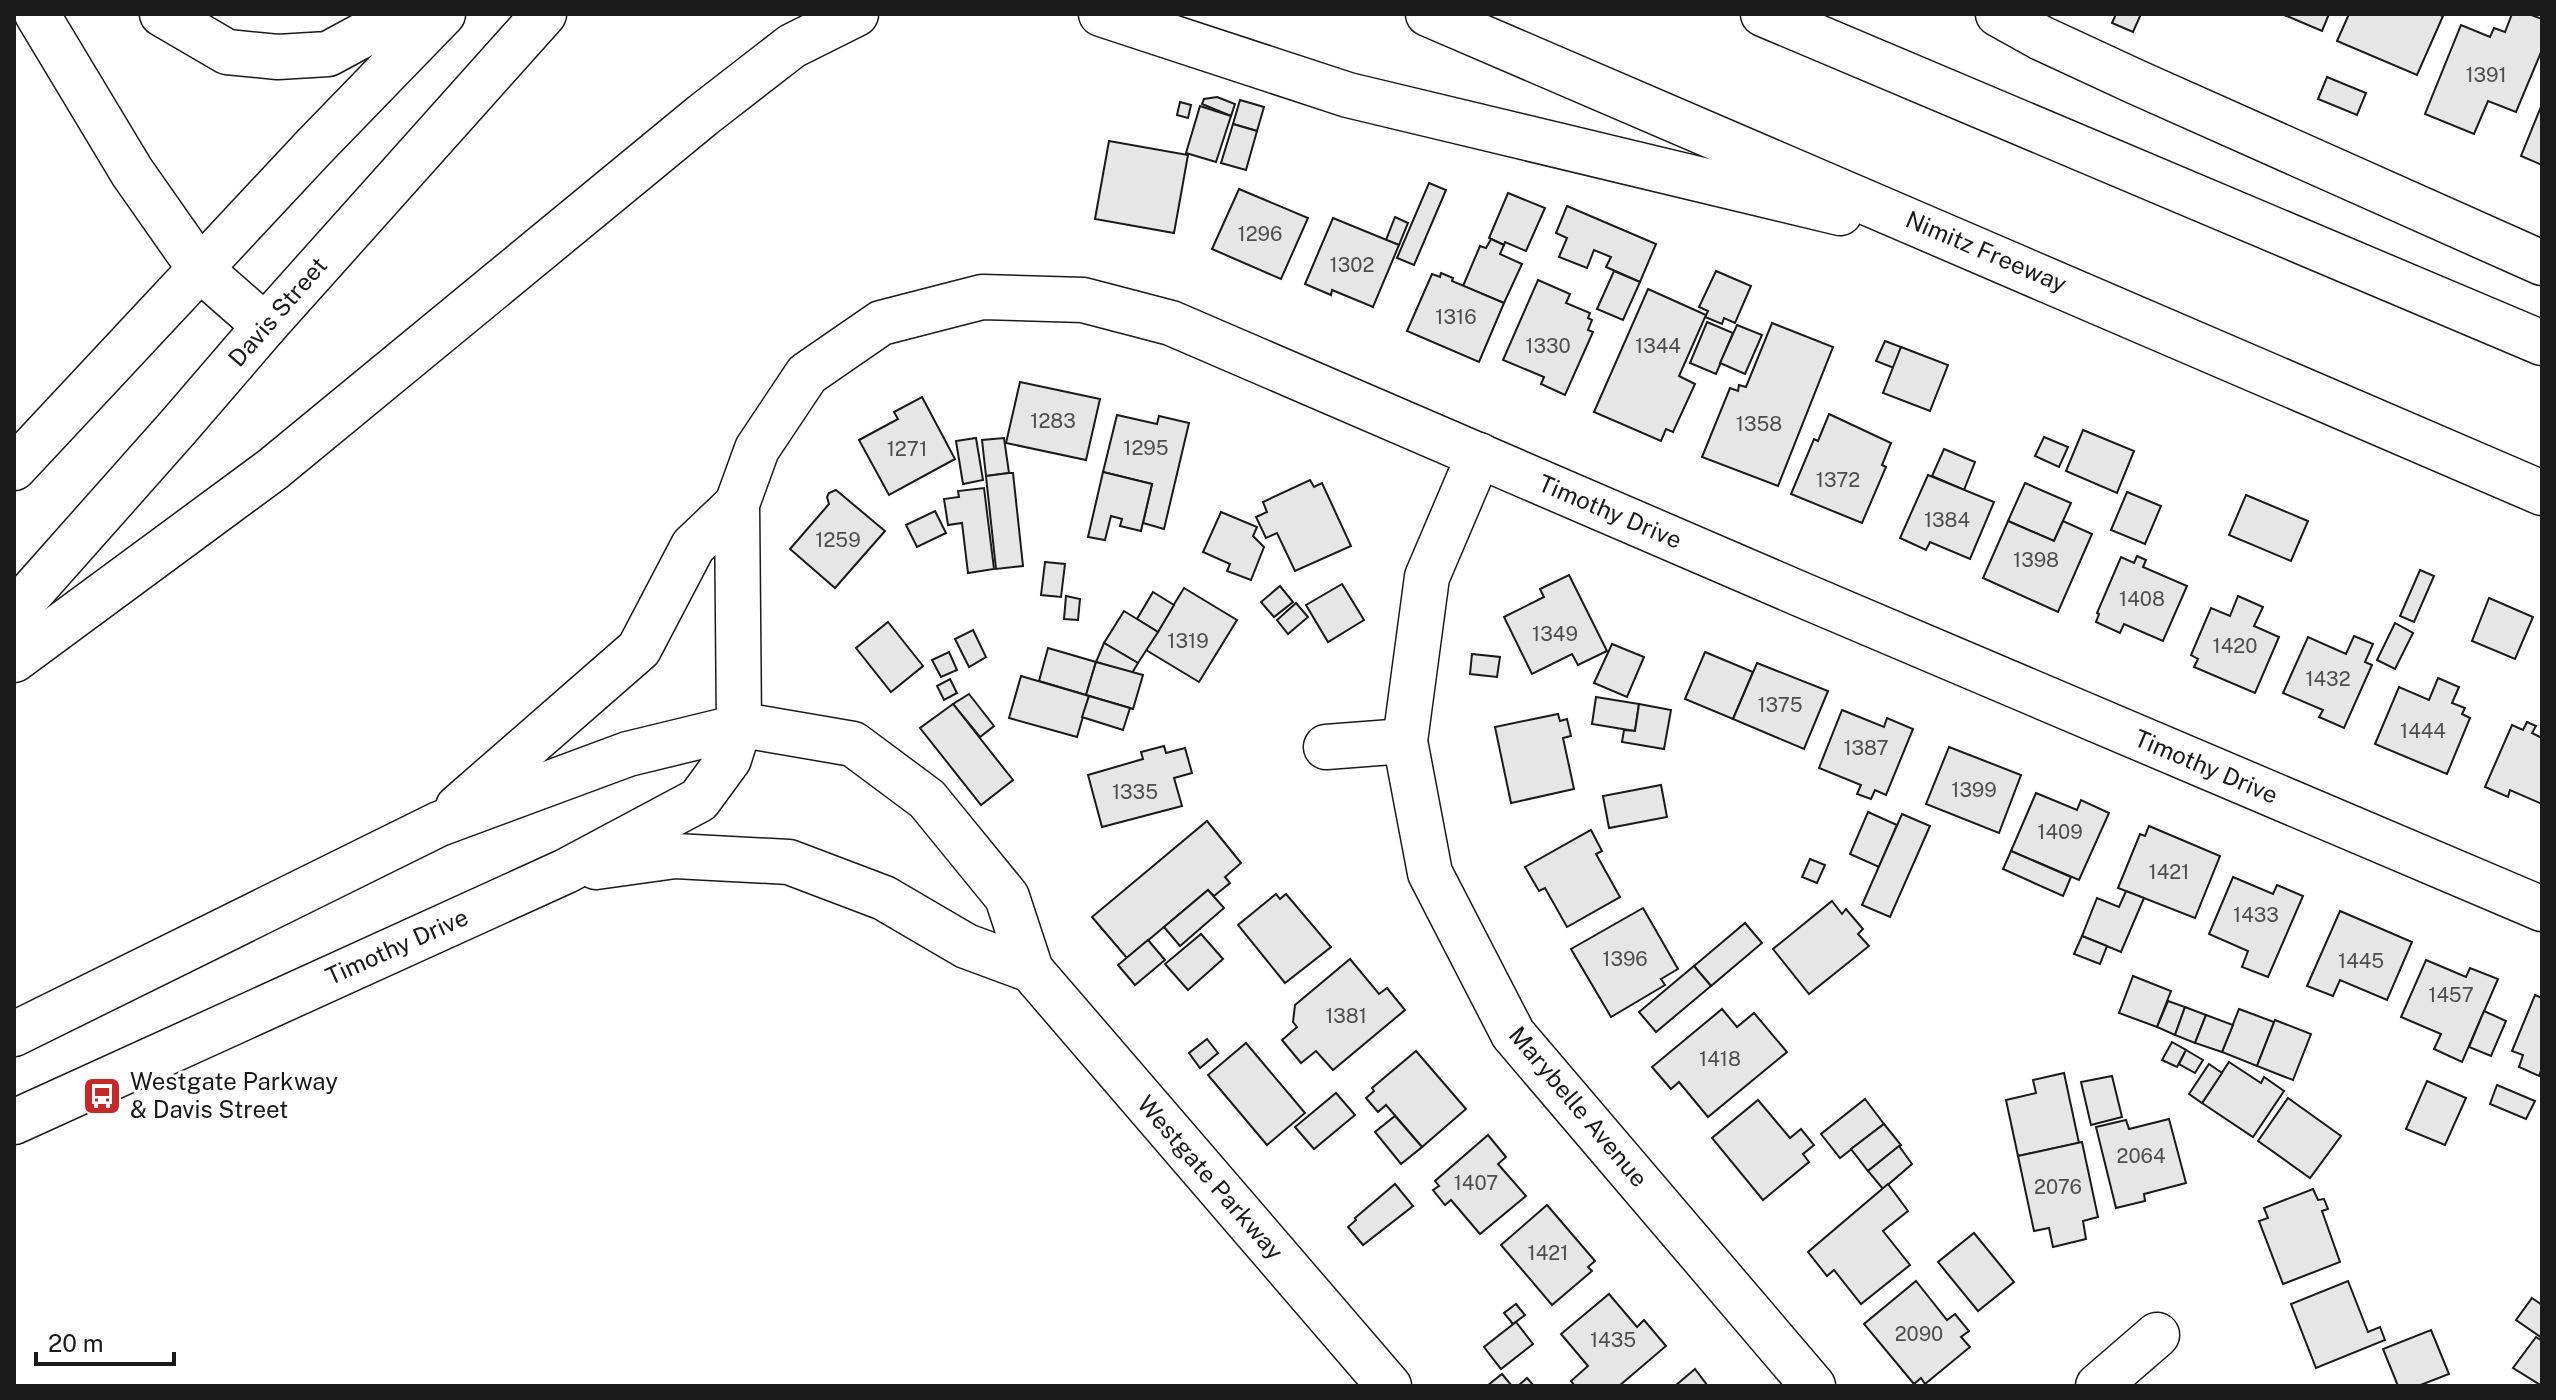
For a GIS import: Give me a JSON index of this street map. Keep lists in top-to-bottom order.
{
  "streets": {
    "main road": [
      "Nimitz Freeway",
      "Davis Street",
      "Timothy Drive",
      "Marybelle Avenue",
      "Westgate Parkway"
    ]
  },
  "crossings": [
    ["Timothy Drive", "Marybelle Avenue"],
    ["Timothy Drive", "Westgate Parkway"]
  ],
  "places": {
    "bus stop": ["Westgate Parkway & Davis Street"]
  },
  "house_numbers": [
    "1391",
    "1296",
    "1302",
    "1316",
    "1330",
    "1344",
    "1283",
    "1358",
    "1295",
    "1271",
    "1372",
    "1384",
    "1259",
    "1398",
    "1408",
    "1349",
    "1319",
    "1420",
    "1432",
    "1375",
    "1444",
    "1387",
    "1399",
    "1335",
    "1409",
    "1421",
    "1433",
    "1396",
    "1445",
    "1457",
    "1381",
    "1418",
    "2064",
    "1407",
    "2076",
    "1421",
    "2090",
    "1435"
  ],
  "scale_bar": "20 m"
}
